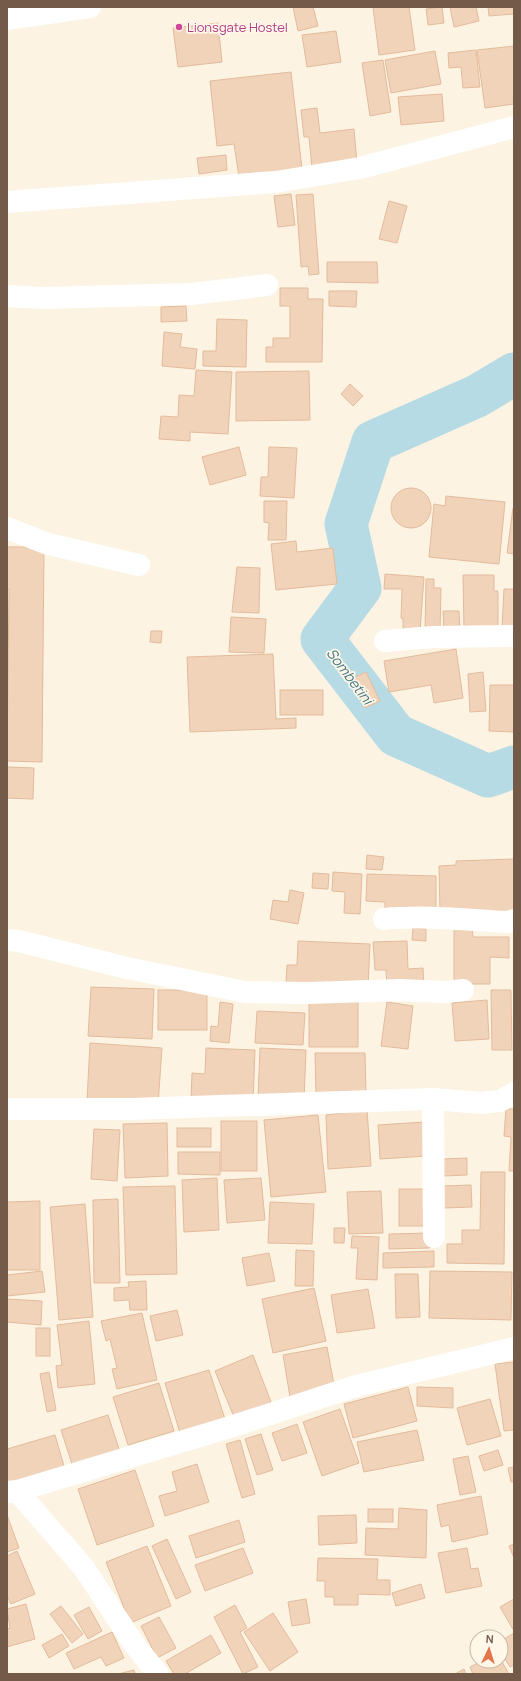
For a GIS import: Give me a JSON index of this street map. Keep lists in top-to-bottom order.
{
  "water": ["Sombetini"],
  "places": ["Lionsgate Hostel"],
  "north": "top"
}
